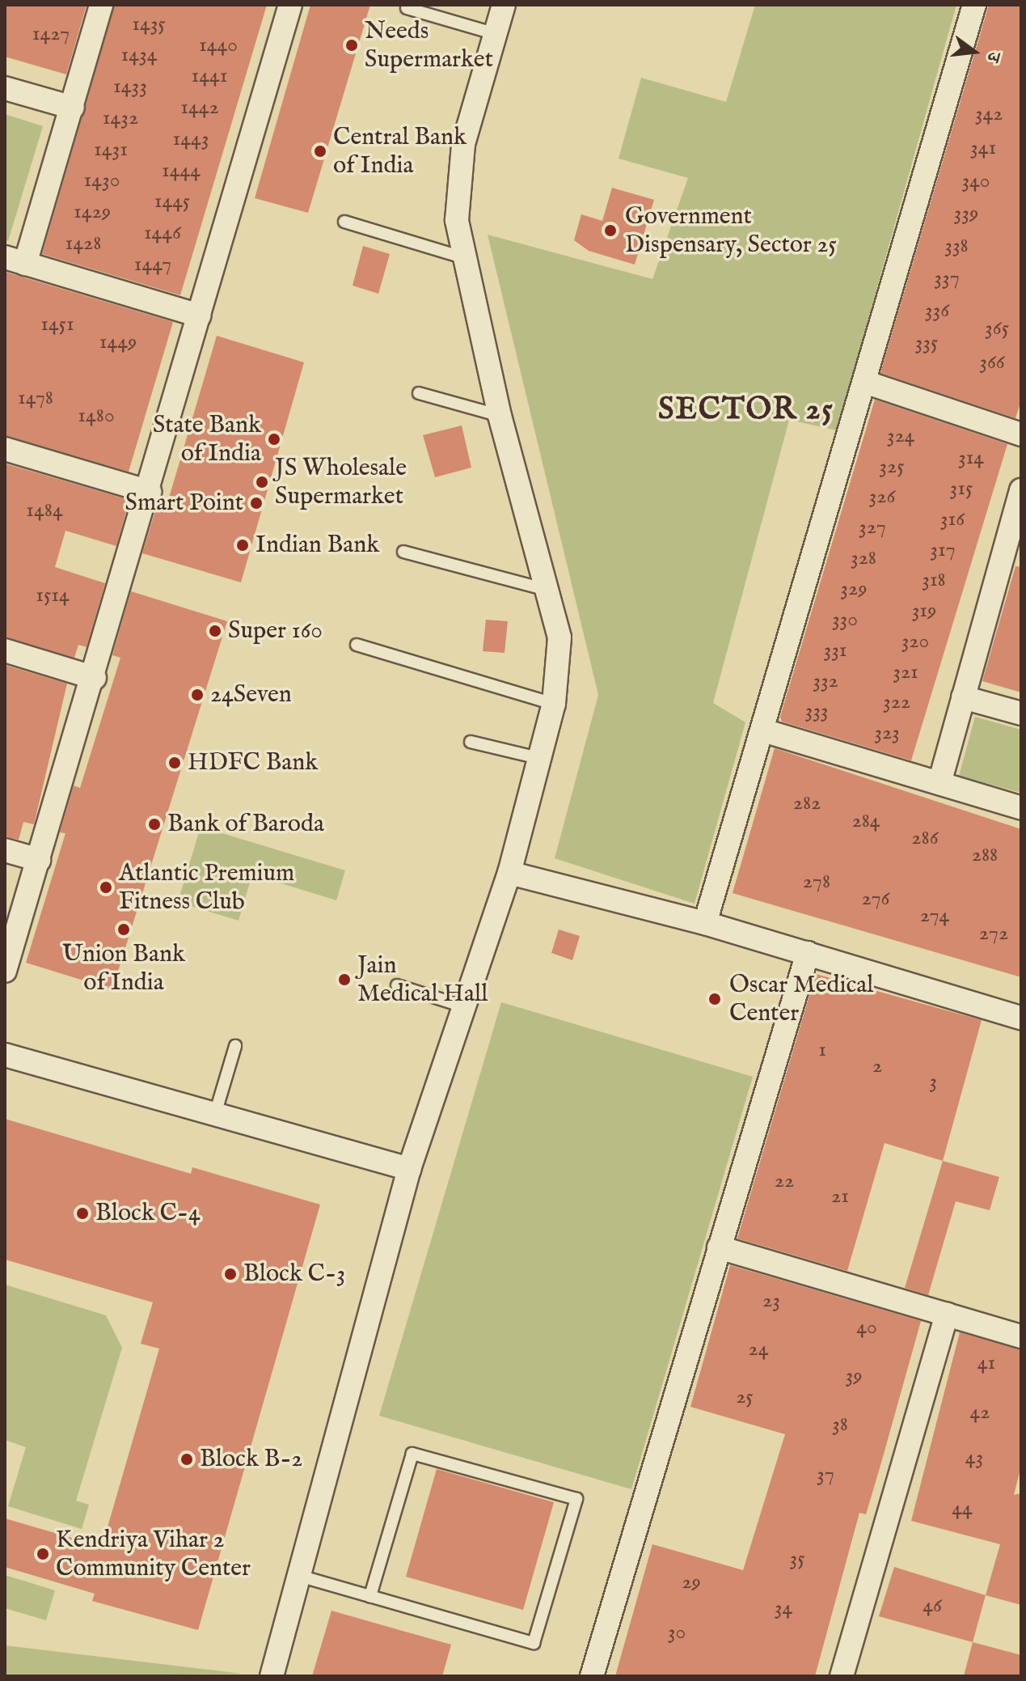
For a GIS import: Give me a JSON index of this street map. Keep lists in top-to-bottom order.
{
  "districts": ["SECTOR 25"],
  "places": [
    "Needs Supermarket",
    "Central Bank of India",
    "Government Dispensary, Sector 25",
    "State Bank of India",
    "JS Wholesale Supermarket",
    "Smart Point",
    "Indian Bank",
    "Super 160",
    "24Seven",
    "HDFC Bank",
    "Bank of Baroda",
    "Atlantic Premium Fitness Club",
    "Union Bank of India",
    "Jain Medical Hall",
    "Oscar Medical Center",
    "Block C-4",
    "Block C-3",
    "Block B-2",
    "Kendriya Vihar 2 Community Center"
  ],
  "house_numbers": [
    "1435",
    "1427",
    "1440",
    "1434",
    "1441",
    "1433",
    "1442",
    "342",
    "1432",
    "1443",
    "341",
    "1431",
    "1444",
    "1430",
    "340",
    "1445",
    "1429",
    "339",
    "1446",
    "1428",
    "338",
    "1447",
    "337",
    "336",
    "1451",
    "365",
    "1449",
    "335",
    "366",
    "1478",
    "1480",
    "324",
    "314",
    "325",
    "315",
    "326",
    "1484",
    "316",
    "327",
    "317",
    "328",
    "318",
    "329",
    "1514",
    "319",
    "330",
    "320",
    "331",
    "321",
    "332",
    "322",
    "333",
    "323",
    "282",
    "284",
    "286",
    "288",
    "278",
    "276",
    "274",
    "272",
    "1",
    "2",
    "3",
    "22",
    "21",
    "23",
    "40",
    "24",
    "41",
    "39",
    "25",
    "42",
    "38",
    "43",
    "37",
    "44",
    "35",
    "29",
    "46",
    "34",
    "30"
  ],
  "north": "right"
}
